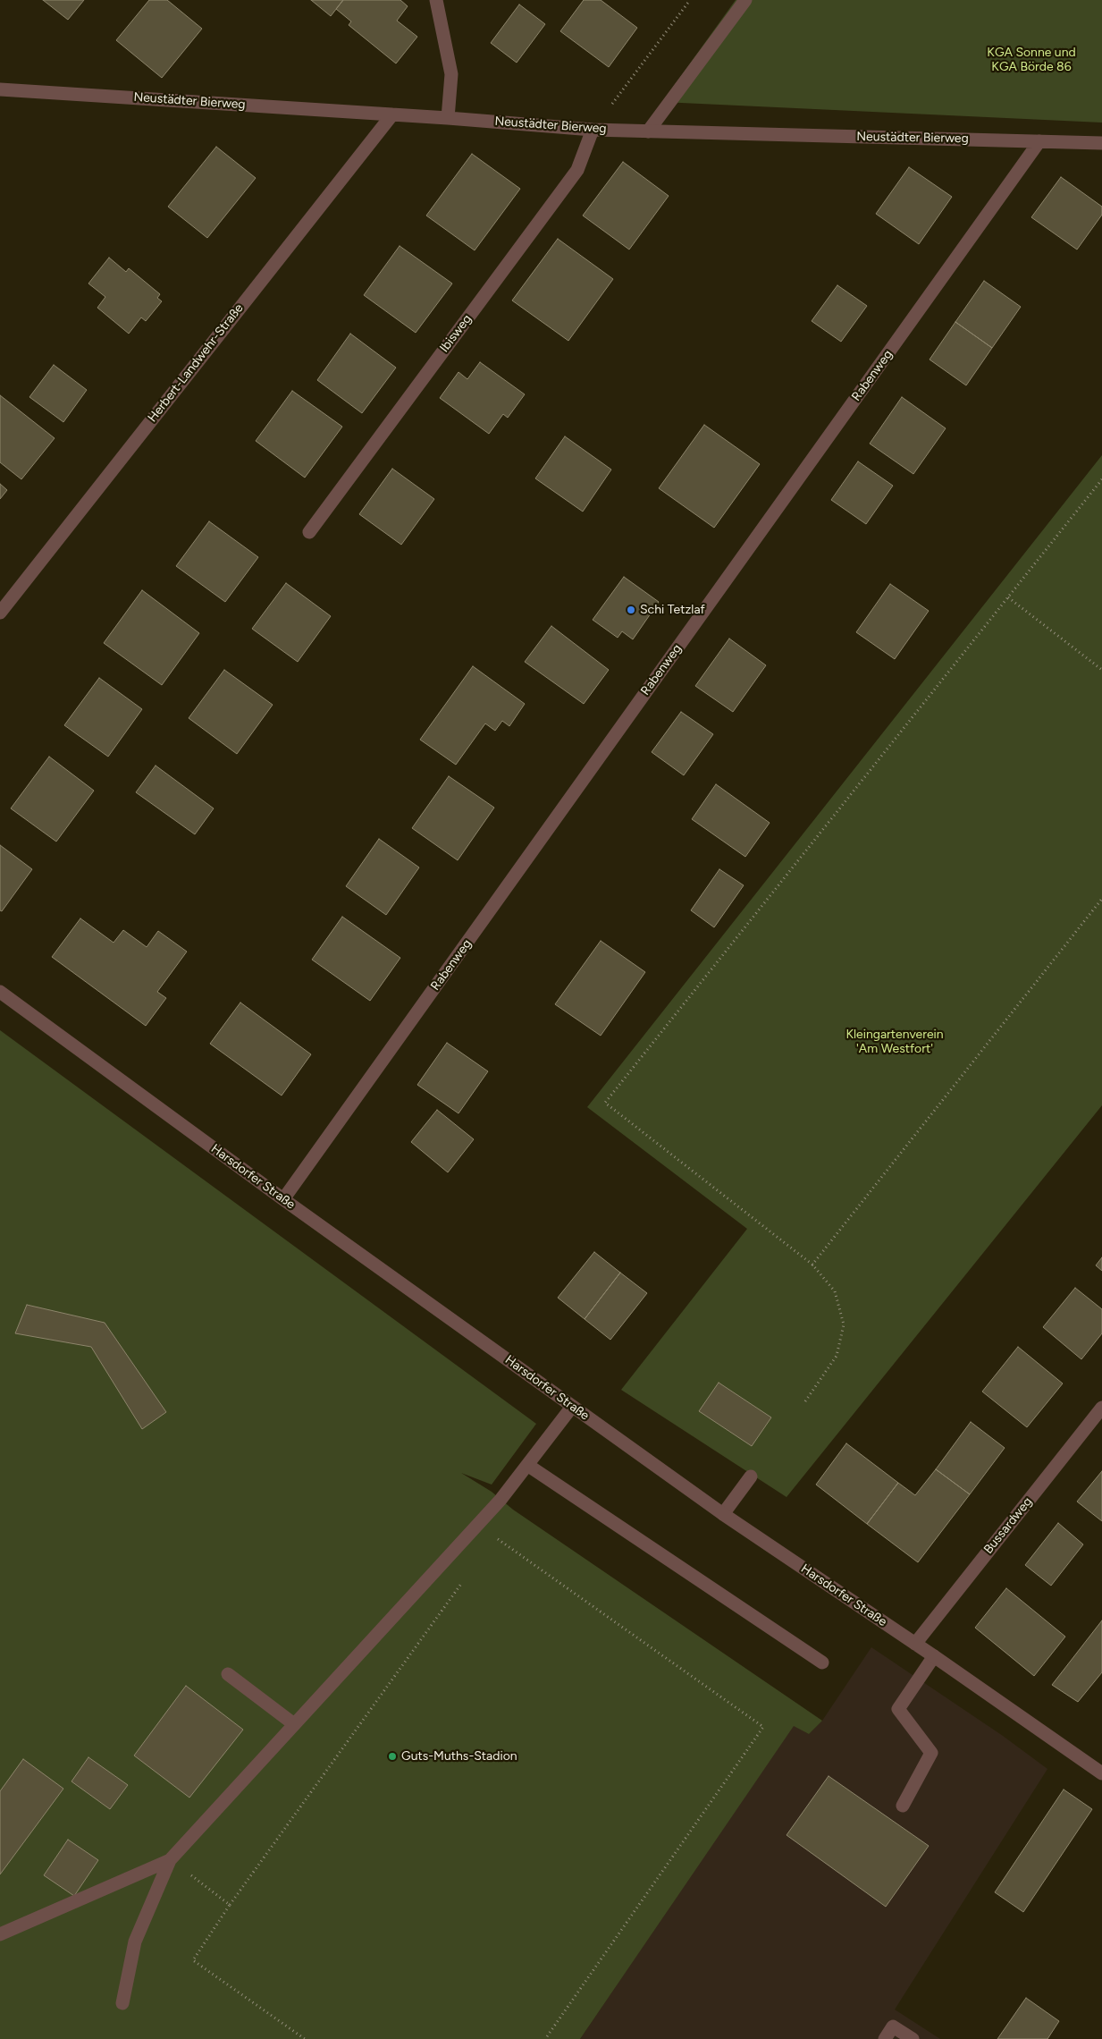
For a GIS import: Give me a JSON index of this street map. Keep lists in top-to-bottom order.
{
  "streets": {
    "street": [
      "Neustädter Bierweg",
      "Ibisweg",
      "Herbert-Landwehr-Straße",
      "Rabenweg",
      "Harsdorfer Straße",
      "Bussardweg"
    ]
  },
  "crossings": [
    ["Neustädter Bierweg", "Ibisweg"],
    ["Neustädter Bierweg", "Herbert-Landwehr-Straße"],
    ["Neustädter Bierweg", "Rabenweg"],
    ["Rabenweg", "Harsdorfer Straße"],
    ["Harsdorfer Straße", "Bussardweg"]
  ],
  "parks": ["KGA Sonne und KGA Börde 86", "Kleingartenverein 'Am Westfort'"],
  "places": ["Schi Tetzlaf", "Guts-Muths-Stadion"]
}
